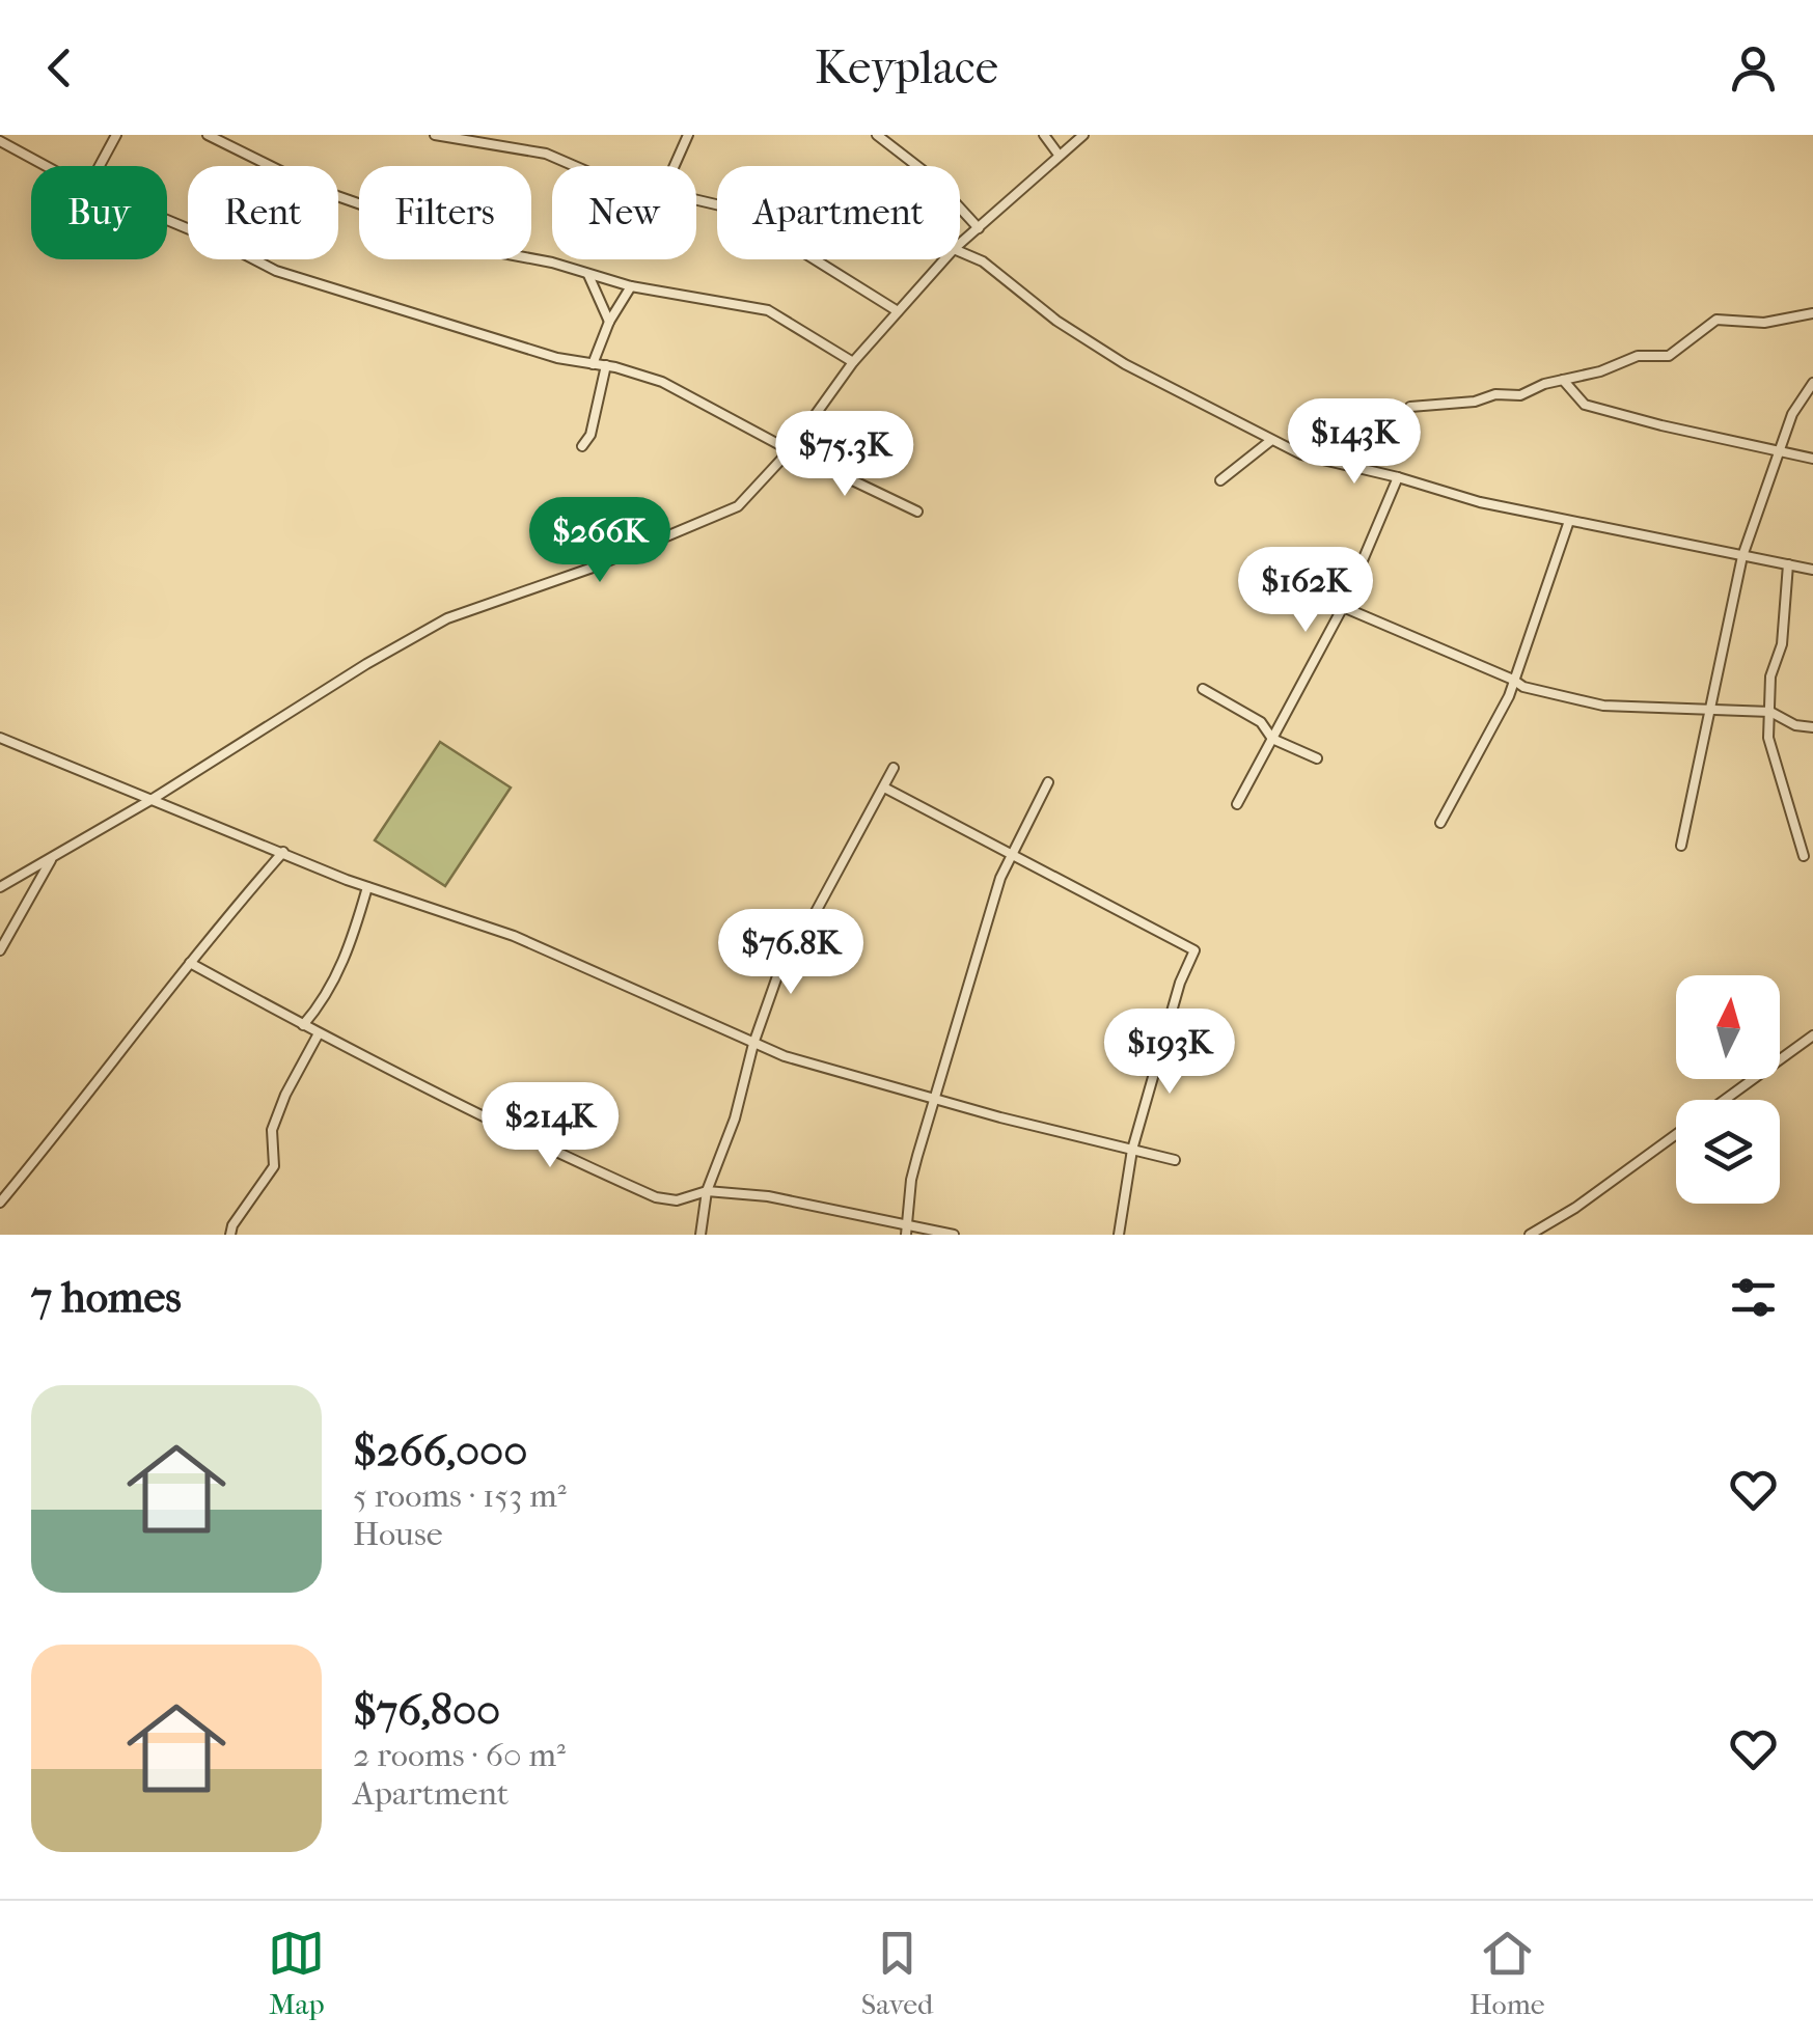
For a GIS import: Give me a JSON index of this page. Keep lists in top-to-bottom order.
{
  "north": "top",
  "page": {
    "header": "Keyplace",
    "chip": [
      "Buy",
      "Rent",
      "Filters",
      "New",
      "Apartment"
    ],
    "price": [
      "$143K",
      "$75.3K",
      "$266K",
      "$162K",
      "$76.8K",
      "$193K",
      "$214K"
    ],
    "heading": "7 homes",
    "list": [
      {
        "name": "$266,000",
        "note": "5 rooms · 153 m² · House"
      },
      {
        "name": "$76,800",
        "note": "2 rooms · 60 m² · Apartment"
      }
    ],
    "tabs": ["Map", "Saved", "Home"]
  }
}
